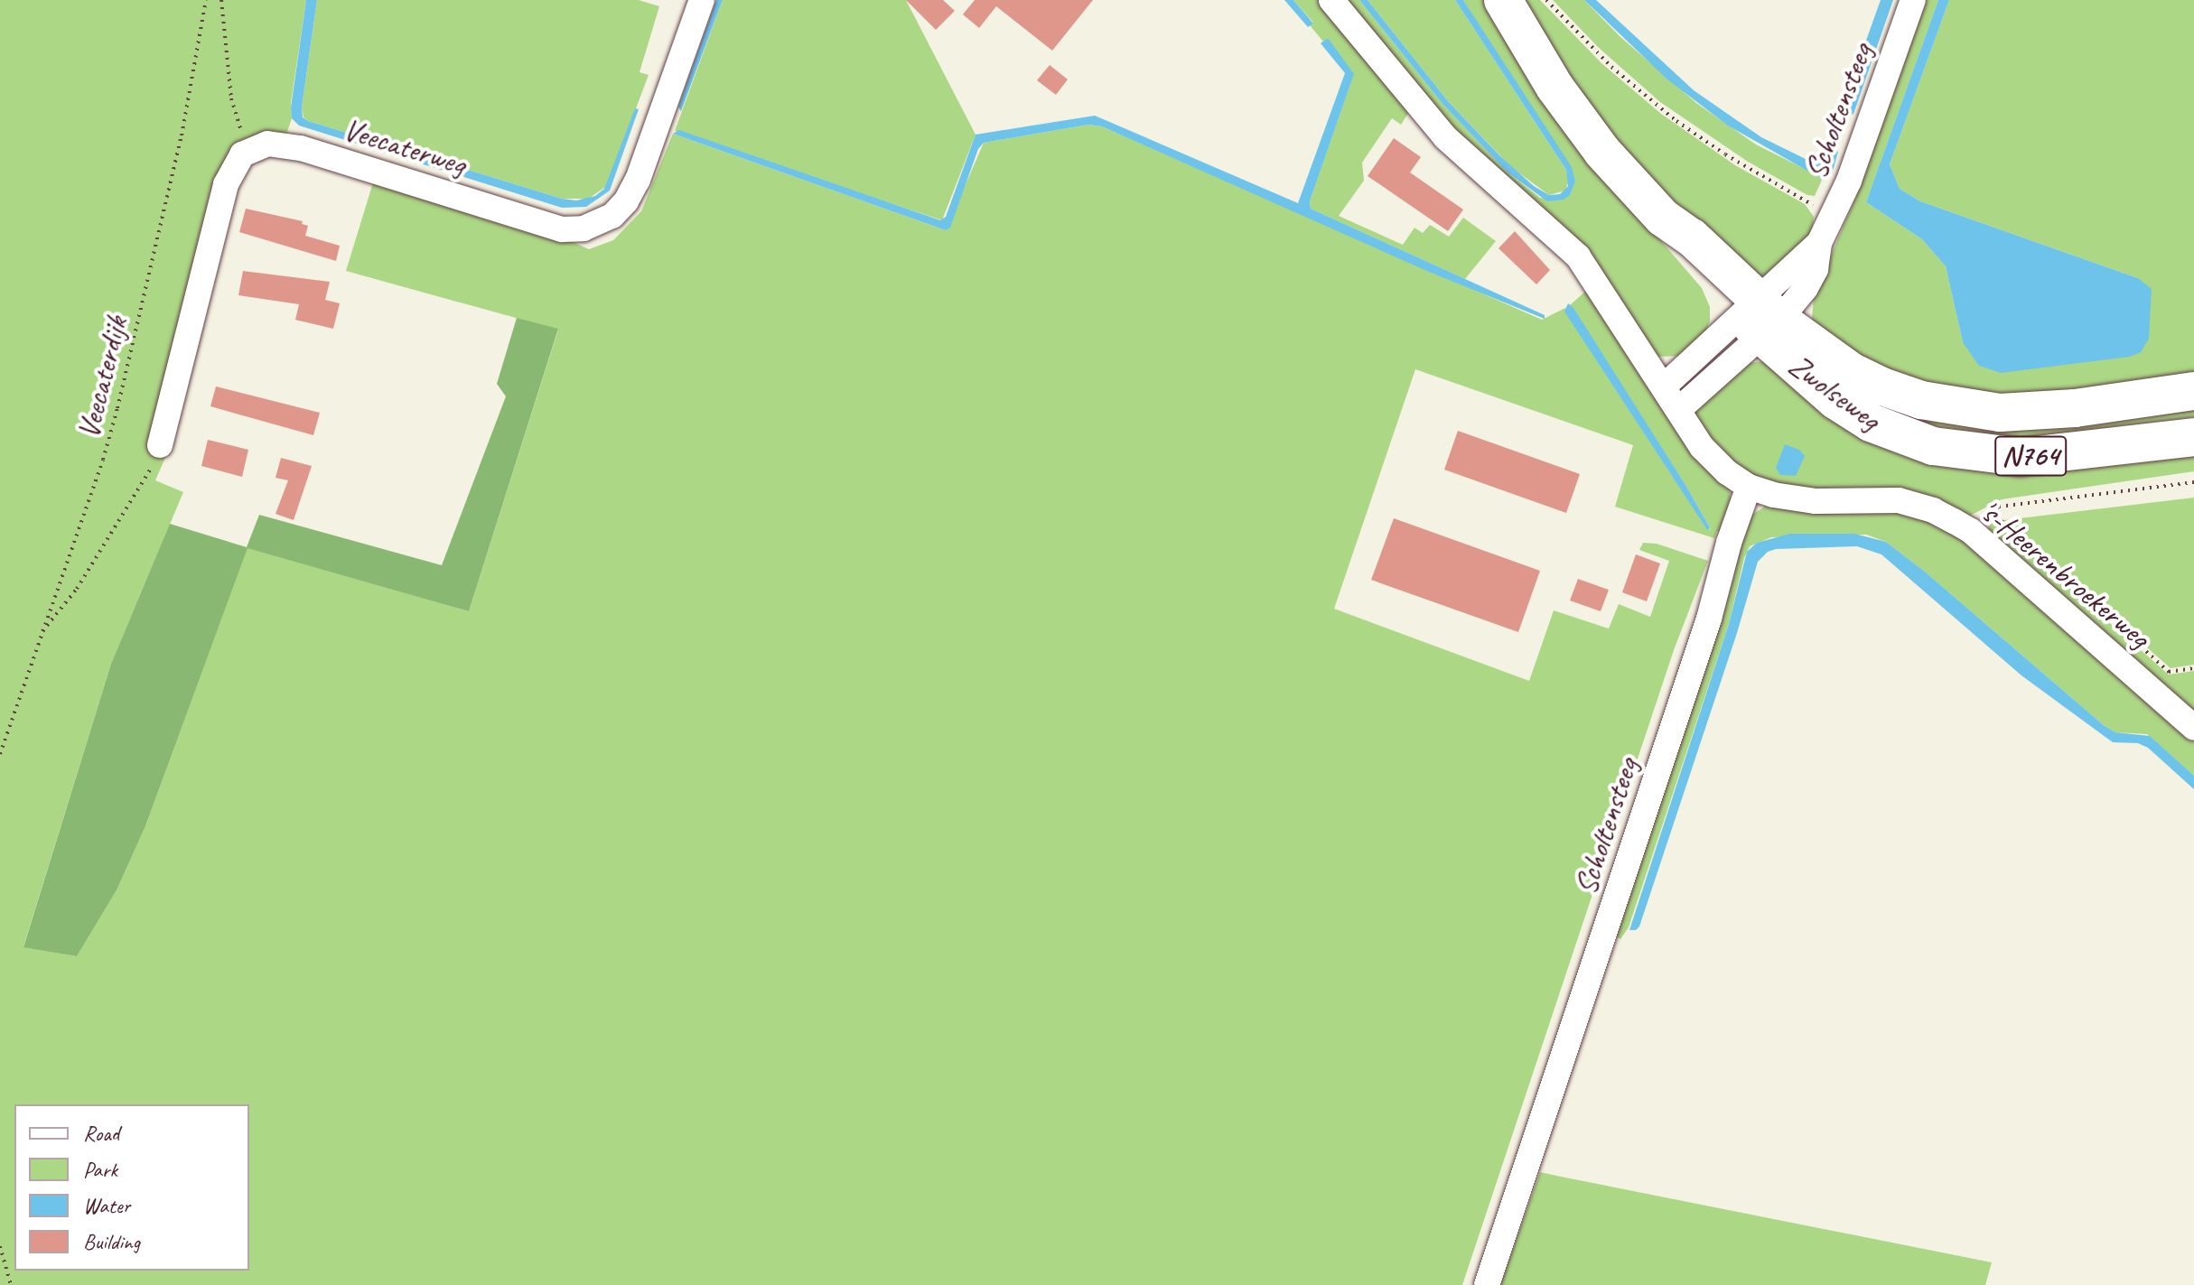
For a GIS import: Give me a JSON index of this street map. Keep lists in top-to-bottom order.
{
  "streets": {
    "main road": ["Zwolseweg", "N764"],
    "street": ["Scholtensteeg", "Veecaterweg", "'s-Heerenbroekerweg"],
    "path": ["Veecaterdijk"]
  },
  "crossings": [
    ["Scholtensteeg", "Zwolseweg"],
    ["Scholtensteeg", "'s-Heerenbroekerweg"]
  ],
  "legend": [
    "Road",
    "Park",
    "Water",
    "Building"
  ]
}
